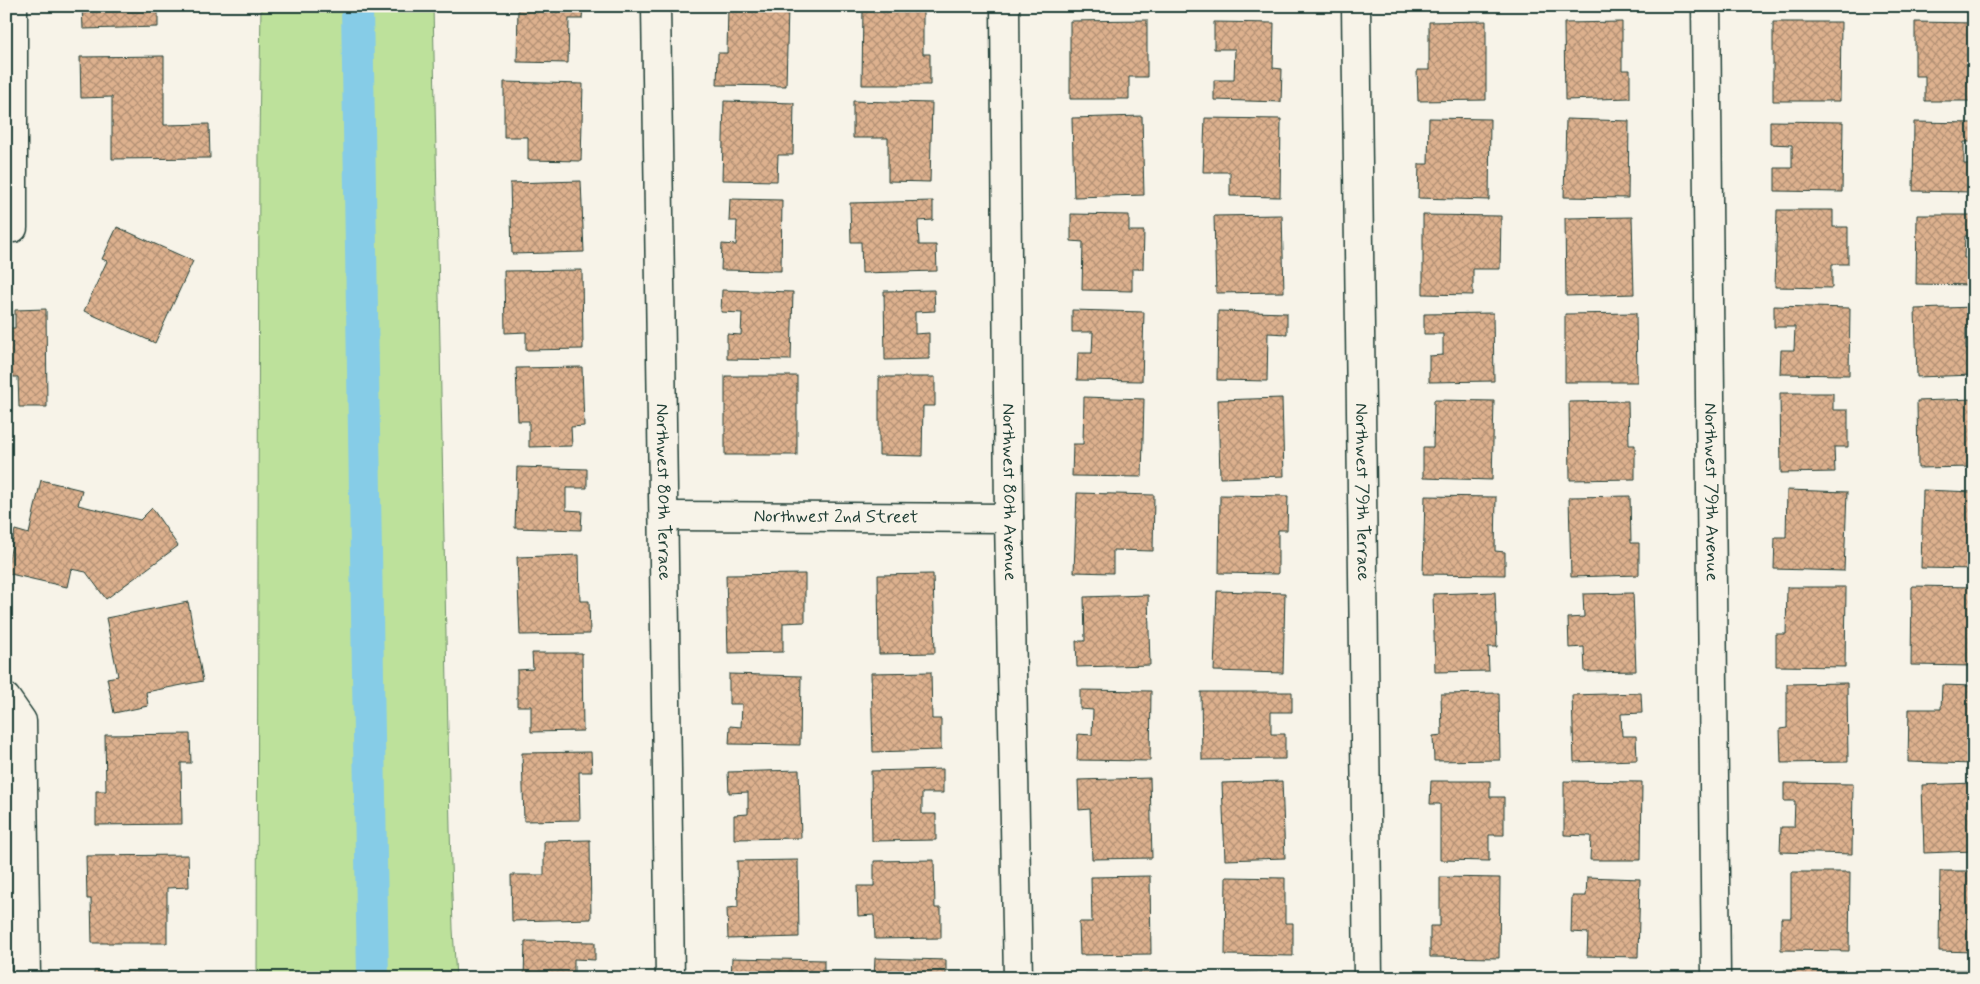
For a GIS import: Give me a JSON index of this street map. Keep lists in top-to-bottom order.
{
  "streets": {
    "street": [
      "Northwest 80th Terrace",
      "Northwest 80th Avenue",
      "Northwest 79th Terrace",
      "Northwest 79th Avenue",
      "Northwest 2nd Street"
    ]
  },
  "crossings": [
    ["Northwest 80th Terrace", "Northwest 2nd Street"],
    ["Northwest 80th Avenue", "Northwest 2nd Street"]
  ]
}
